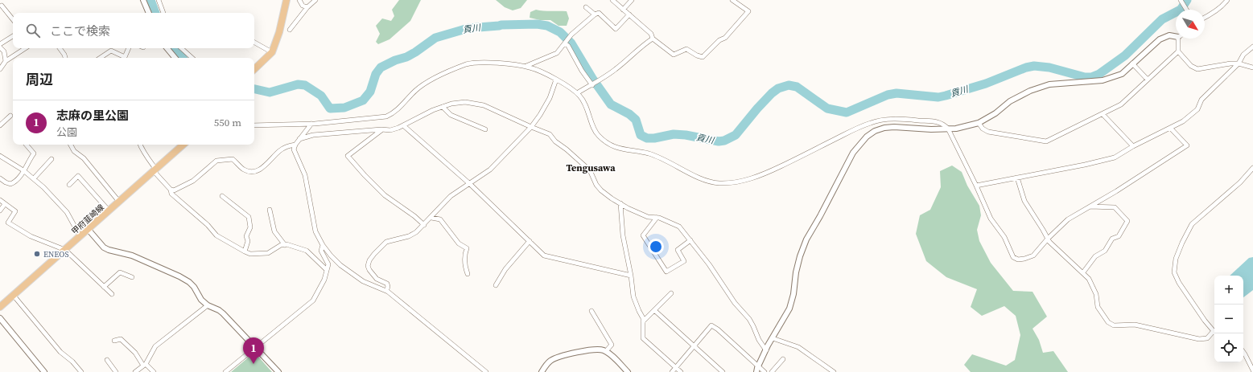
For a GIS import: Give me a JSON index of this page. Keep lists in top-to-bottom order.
{
  "streets": {
    "main road": ["甲府韮崎線"]
  },
  "districts": ["Tengusawa"],
  "water": ["貢川"],
  "places": ["ENEOS"],
  "north": "bottom right",
  "page": {
    "search": "ここで検索",
    "heading": "周辺",
    "list": [
      {
        "mark": "1",
        "name": "志麻の里公園",
        "note": "公園",
        "value": "550 m"
      }
    ],
    "map_buttons": ["+", "−"],
    "pins": "1"
  }
}
